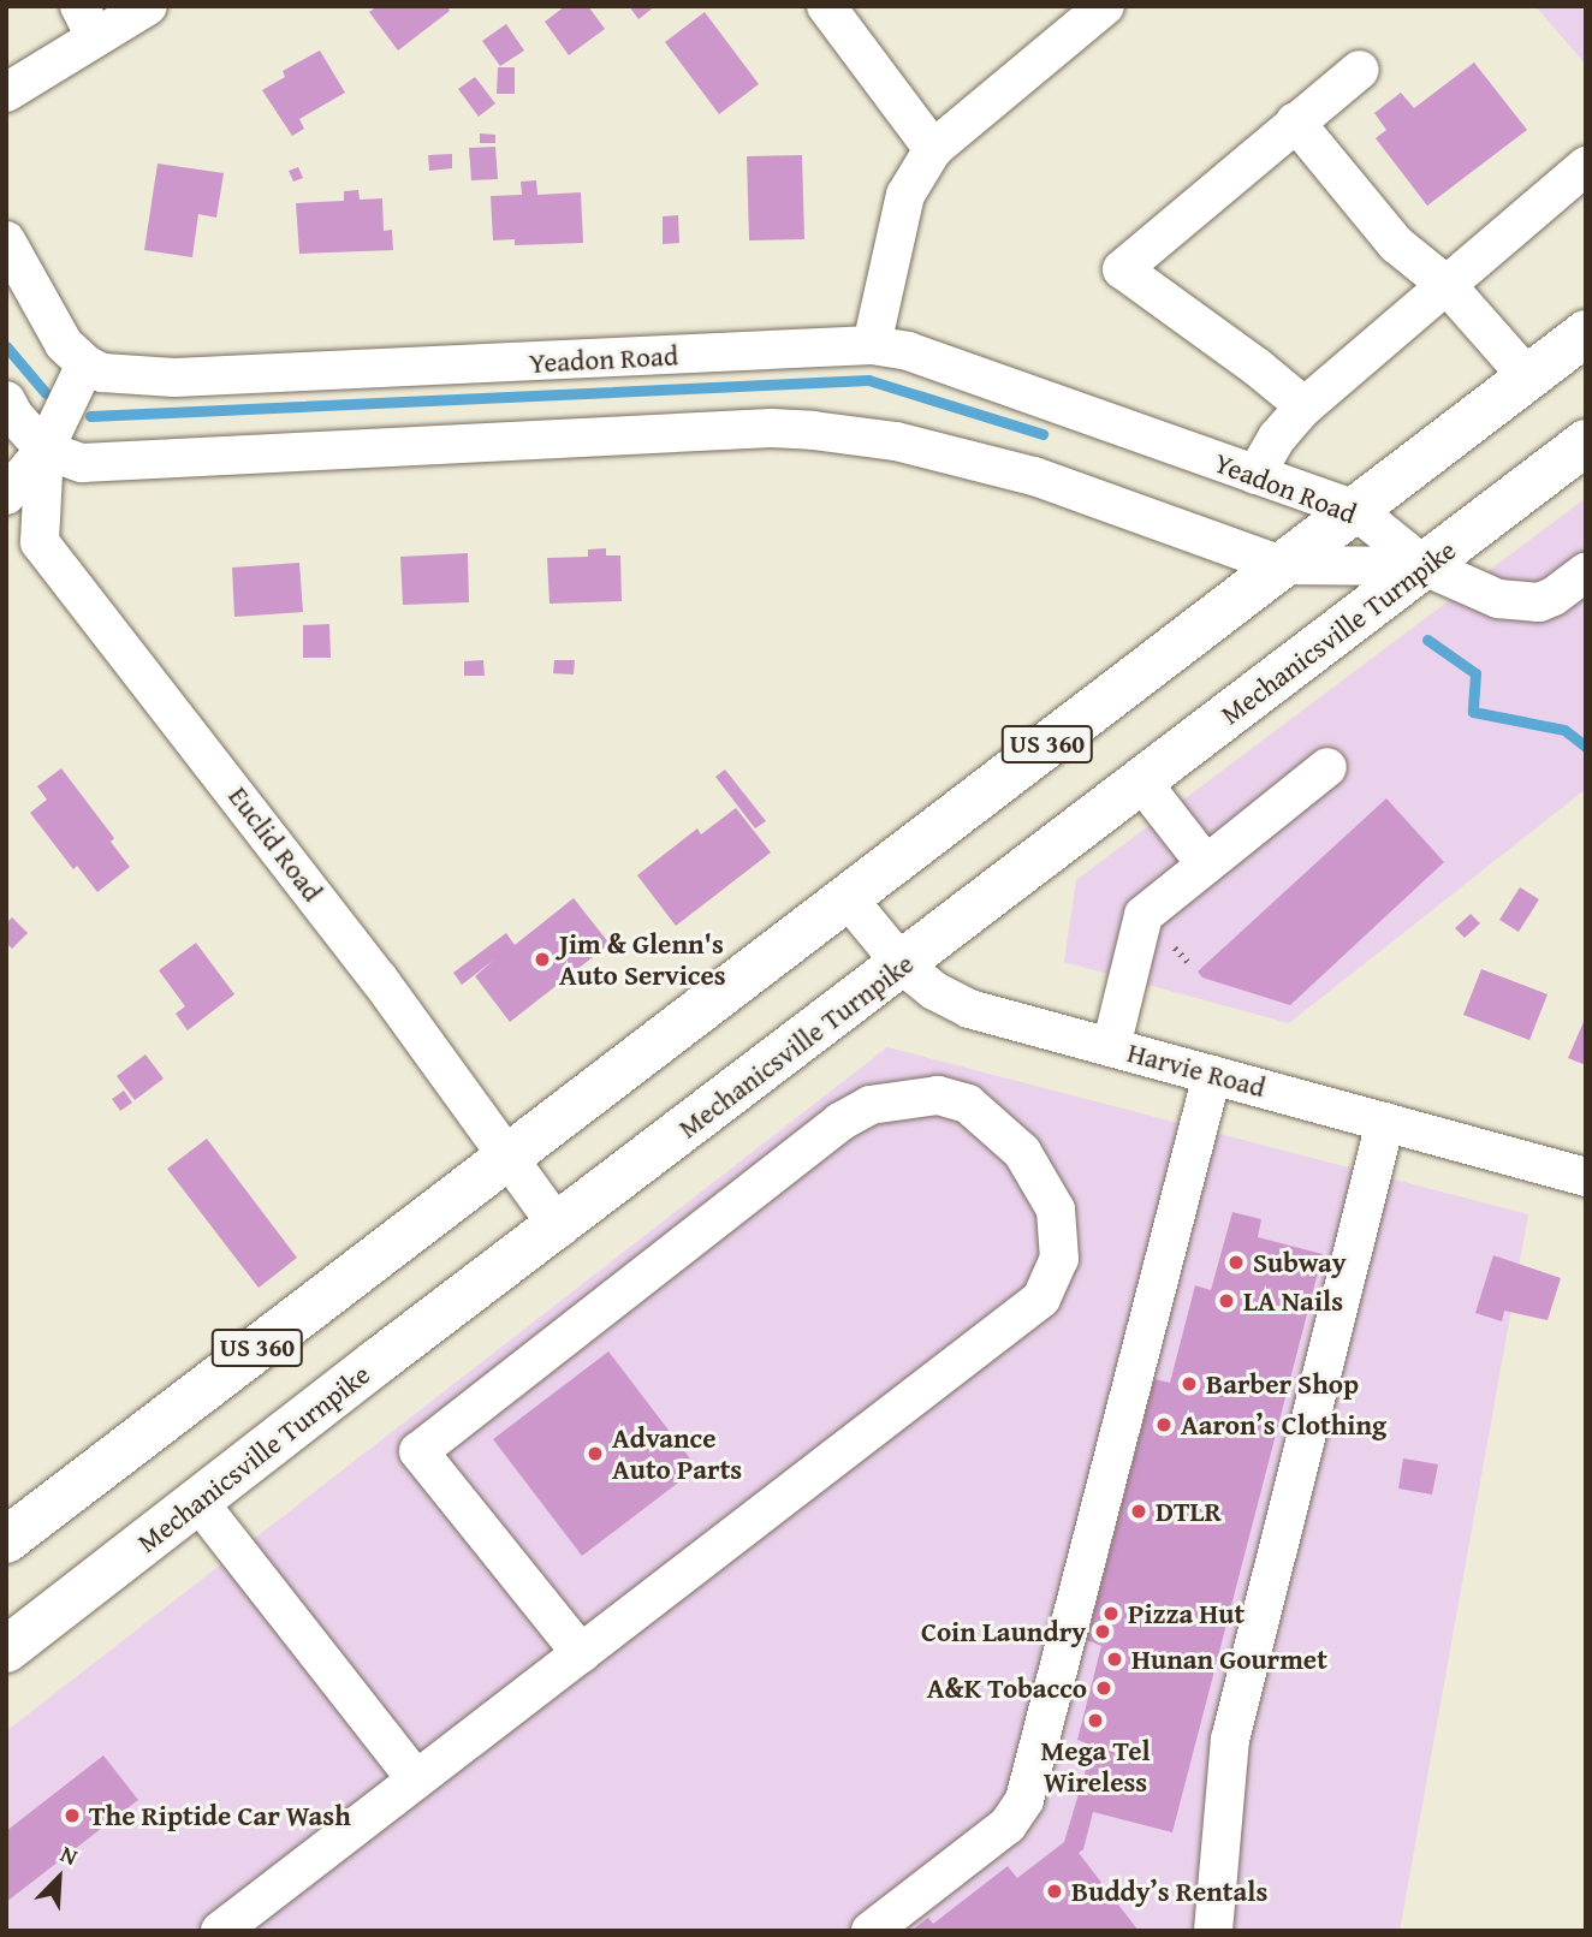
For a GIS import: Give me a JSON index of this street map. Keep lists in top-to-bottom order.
{
  "streets": {
    "highway": ["Mechanicsville Turnpike", "US 360"],
    "street": ["Yeadon Road", "Euclid Road", "Harvie Road"]
  },
  "crossings": [
    ["Yeadon Road", "Mechanicsville Turnpike"],
    ["Yeadon Road", "US 360"],
    ["Yeadon Road", "Euclid Road"],
    ["Mechanicsville Turnpike", "Euclid Road"],
    ["Mechanicsville Turnpike", "Harvie Road"],
    ["US 360", "Euclid Road"],
    ["US 360", "Harvie Road"]
  ],
  "places": [
    "Jim & Glenn's Auto Services",
    "Subway",
    "LA Nails",
    "Barber Shop",
    "Aaron’s Clothing",
    "Advance Auto Parts",
    "DTLR",
    "Pizza Hut",
    "Coin Laundry",
    "Hunan Gourmet",
    "A&K Tobacco",
    "Mega Tel Wireless",
    "The Riptide Car Wash",
    "Buddy’s Rentals"
  ],
  "north": "top right"
}
